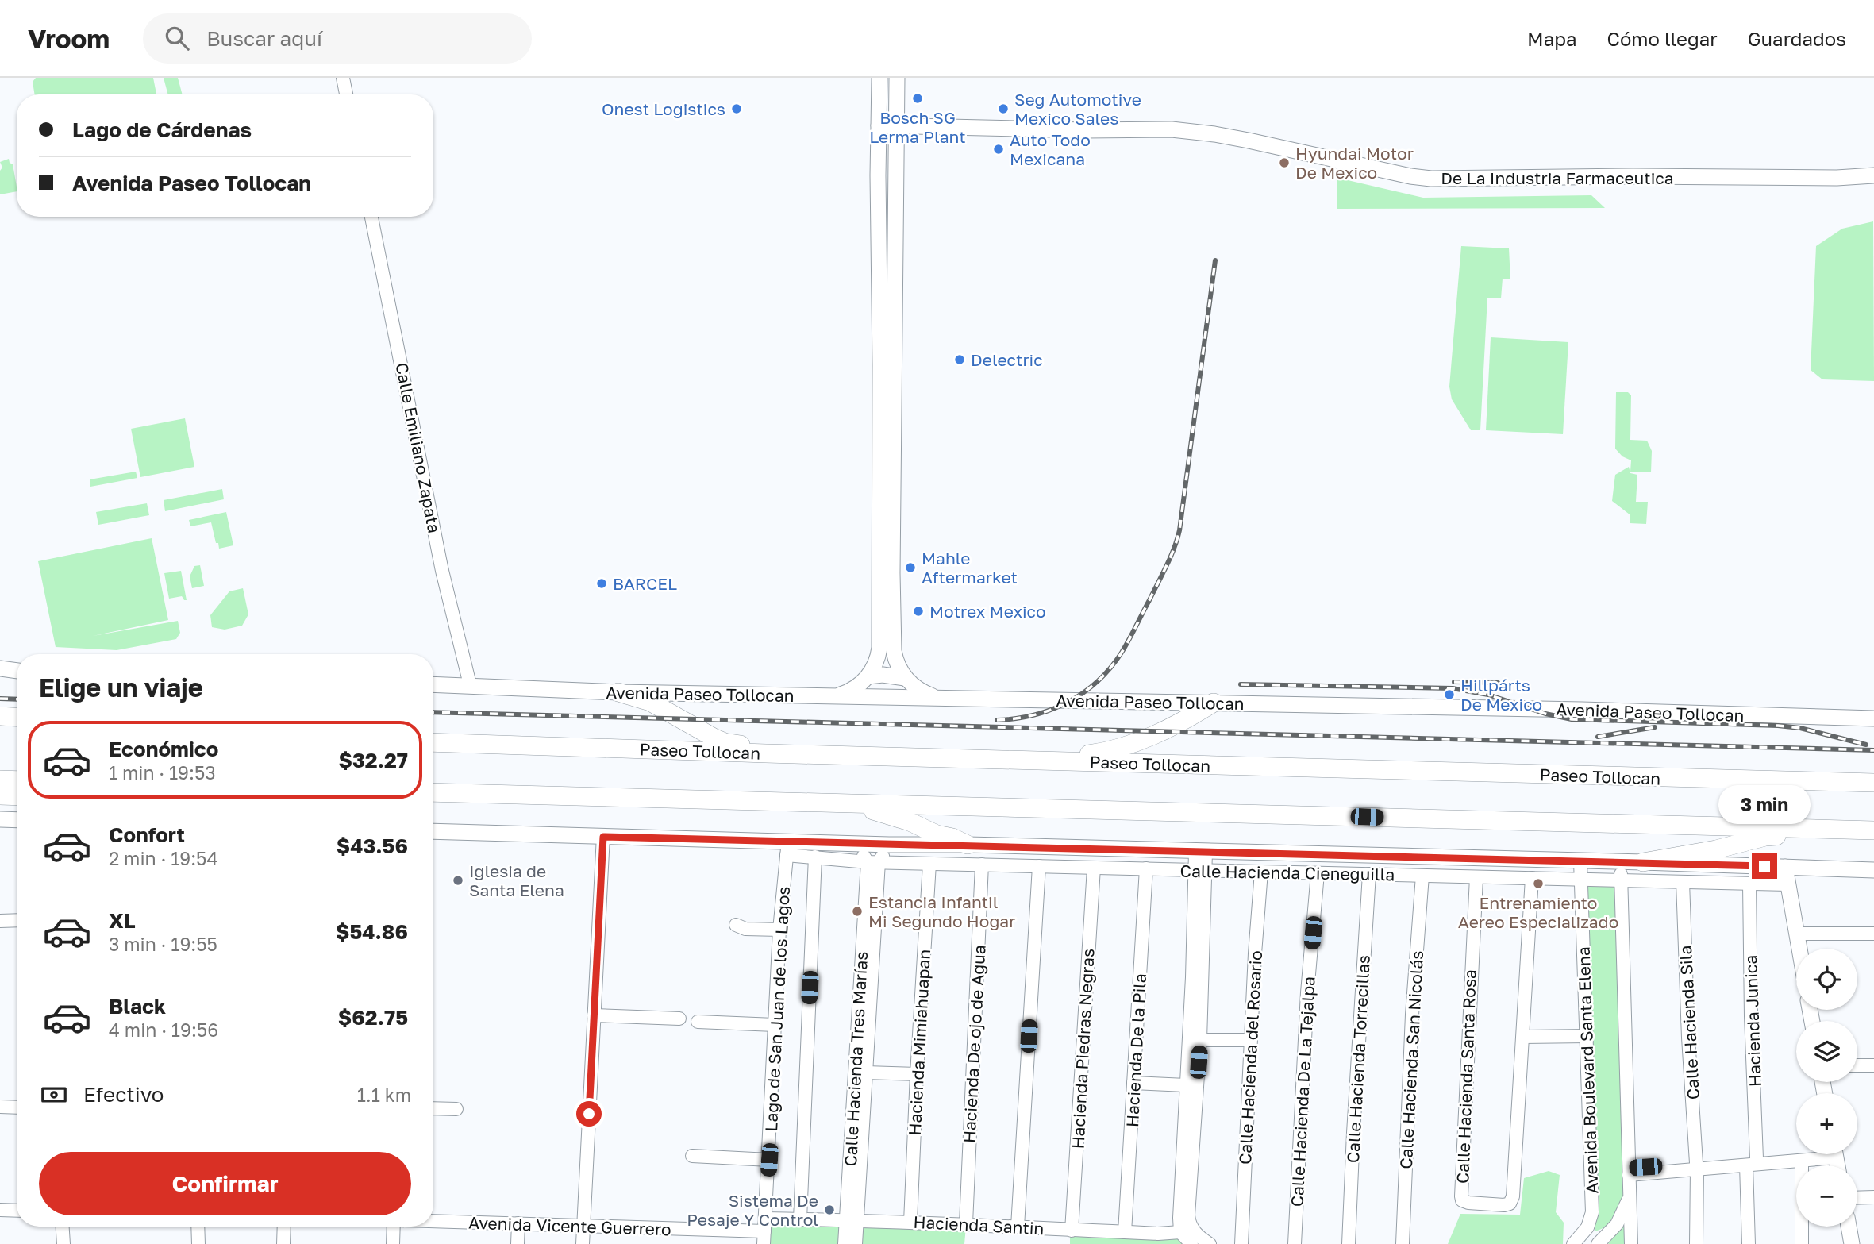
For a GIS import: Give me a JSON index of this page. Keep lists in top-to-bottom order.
{
  "streets": {
    "highway": ["Paseo Tollocan"],
    "main road": ["De La Industria Farmaceutica", "Avenida Paseo Tollocan"],
    "street": [
      "Calle Emiliano Zapata",
      "Calle Hacienda Cieneguilla",
      "Lago de San Juan de los Lagos",
      "Hacienda Junica",
      "Calle Hacienda Sila",
      "Hacienda Mimiahuapan",
      "Hacienda De ojo de Agua",
      "Hacienda Piedras Negras",
      "Hacienda De la Pila",
      "Calle Hacienda del Rosario",
      "Calle Hacienda Tres Marías",
      "Calle Hacienda Torrecillas",
      "Calle Hacienda San Nicolás",
      "Avenida Boulevard Santa Elena",
      "Calle Hacienda Santa Rosa",
      "Calle Hacienda De La Tejalpa",
      "Hacienda Santin",
      "Avenida Vicente Guerrero"
    ]
  },
  "crossings": [
    ["Calle Emiliano Zapata", "Avenida Paseo Tollocan"],
    ["Calle Hacienda Cieneguilla", "Lago de San Juan de los Lagos"],
    ["Calle Hacienda Cieneguilla", "Hacienda Junica"],
    ["Calle Hacienda Cieneguilla", "Calle Hacienda Sila"],
    ["Calle Hacienda Cieneguilla", "Hacienda Mimiahuapan"],
    ["Calle Hacienda Cieneguilla", "Hacienda De ojo de Agua"],
    ["Calle Hacienda Cieneguilla", "Hacienda Piedras Negras"],
    ["Calle Hacienda Cieneguilla", "Hacienda De la Pila"],
    ["Calle Hacienda Cieneguilla", "Calle Hacienda del Rosario"],
    ["Calle Hacienda Cieneguilla", "Calle Hacienda Tres Marías"],
    ["Calle Hacienda Cieneguilla", "Calle Hacienda Torrecillas"],
    ["Calle Hacienda Cieneguilla", "Calle Hacienda San Nicolás"],
    ["Calle Hacienda Cieneguilla", "Avenida Boulevard Santa Elena"],
    ["Calle Hacienda Cieneguilla", "Calle Hacienda Santa Rosa"],
    ["Calle Hacienda Cieneguilla", "Calle Hacienda De La Tejalpa"],
    ["Lago de San Juan de los Lagos", "Hacienda Santin"],
    ["Lago de San Juan de los Lagos", "Avenida Vicente Guerrero"],
    ["Hacienda Mimiahuapan", "Hacienda Santin"],
    ["Hacienda De ojo de Agua", "Hacienda Santin"],
    ["Hacienda Piedras Negras", "Hacienda Santin"],
    ["Hacienda De la Pila", "Hacienda Santin"],
    ["Calle Hacienda Tres Marías", "Hacienda Santin"],
    ["Hacienda Santin", "Avenida Vicente Guerrero"]
  ],
  "places": [
    "Bosch SG Lerma Plant",
    "Onest Logistics",
    "Seg Automotive Mexico Sales",
    "Auto Todo Mexicana",
    "Hyundai Motor De Mexico",
    "Delectric",
    "Mahle Aftermarket",
    "BARCEL",
    "Motrex Mexico",
    "Hillpárts De Mexico",
    "Iglesia de Santa Elena",
    "Entrenamiento Aereo Especializado",
    "Estancia Infantil Mi Segundo Hogar",
    "Sistema De Pesaje Y Control"
  ],
  "page": {
    "header": "Vroom",
    "search": "Buscar aquí",
    "nav": ["Mapa", "Cómo llegar", "Guardados"],
    "banner": ["Lago de Cárdenas", "Avenida Paseo Tollocan"],
    "heading": "Elige un viaje",
    "list": [
      {
        "name": "Económico",
        "note": "1 min · 19:53",
        "value": "$32.27"
      },
      {
        "name": "Confort",
        "note": "2 min · 19:54",
        "value": "$43.56"
      },
      {
        "name": "XL",
        "note": "3 min · 19:55",
        "value": "$54.86"
      },
      {
        "name": "Black",
        "note": "4 min · 19:56",
        "value": "$62.75"
      }
    ],
    "bubble": "3 min",
    "map_buttons": ["+", "−"],
    "pay": ["Efectivo", "1.1 km"],
    "buttons": "Confirmar"
  }
}
